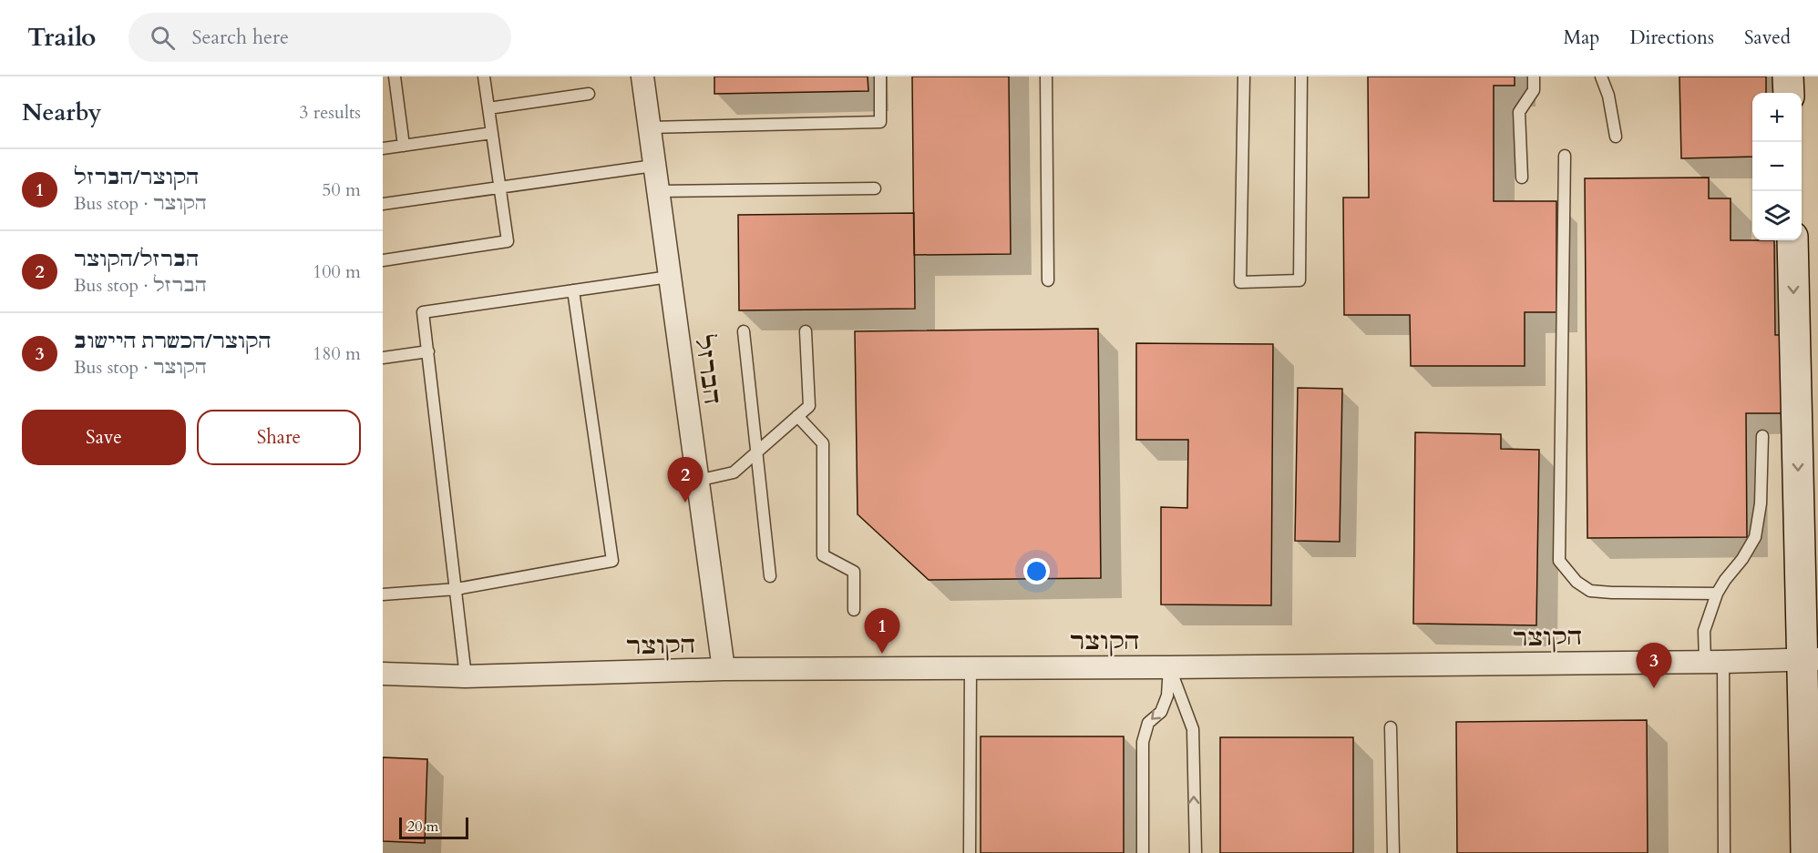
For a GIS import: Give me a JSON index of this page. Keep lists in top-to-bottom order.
{
  "streets": {
    "street": ["הברזל", "הקוצר"]
  },
  "crossings": [
    ["הברזל", "הקוצר"]
  ],
  "scale_bar": "20 m",
  "page": {
    "header": "Trailo",
    "search": "Search here",
    "nav": ["Map", "Directions", "Saved"],
    "heading": ["Nearby", "3 results"],
    "map_buttons": ["+", "−"],
    "list": [
      {
        "mark": "1",
        "name": "הקוצר/הברזל",
        "note": "Bus stop · הקוצר",
        "value": "50 m"
      },
      {
        "mark": "2",
        "name": "הברזל/הקוצר",
        "note": "Bus stop · הברזל",
        "value": "100 m"
      },
      {
        "mark": "3",
        "name": "הקוצר/הכשרת היישוב",
        "note": "Bus stop · הקוצר",
        "value": "180 m"
      }
    ],
    "buttons": ["Save", "Share"],
    "pins": ["2", "1", "3"],
    "scale": "20 m"
  }
}
